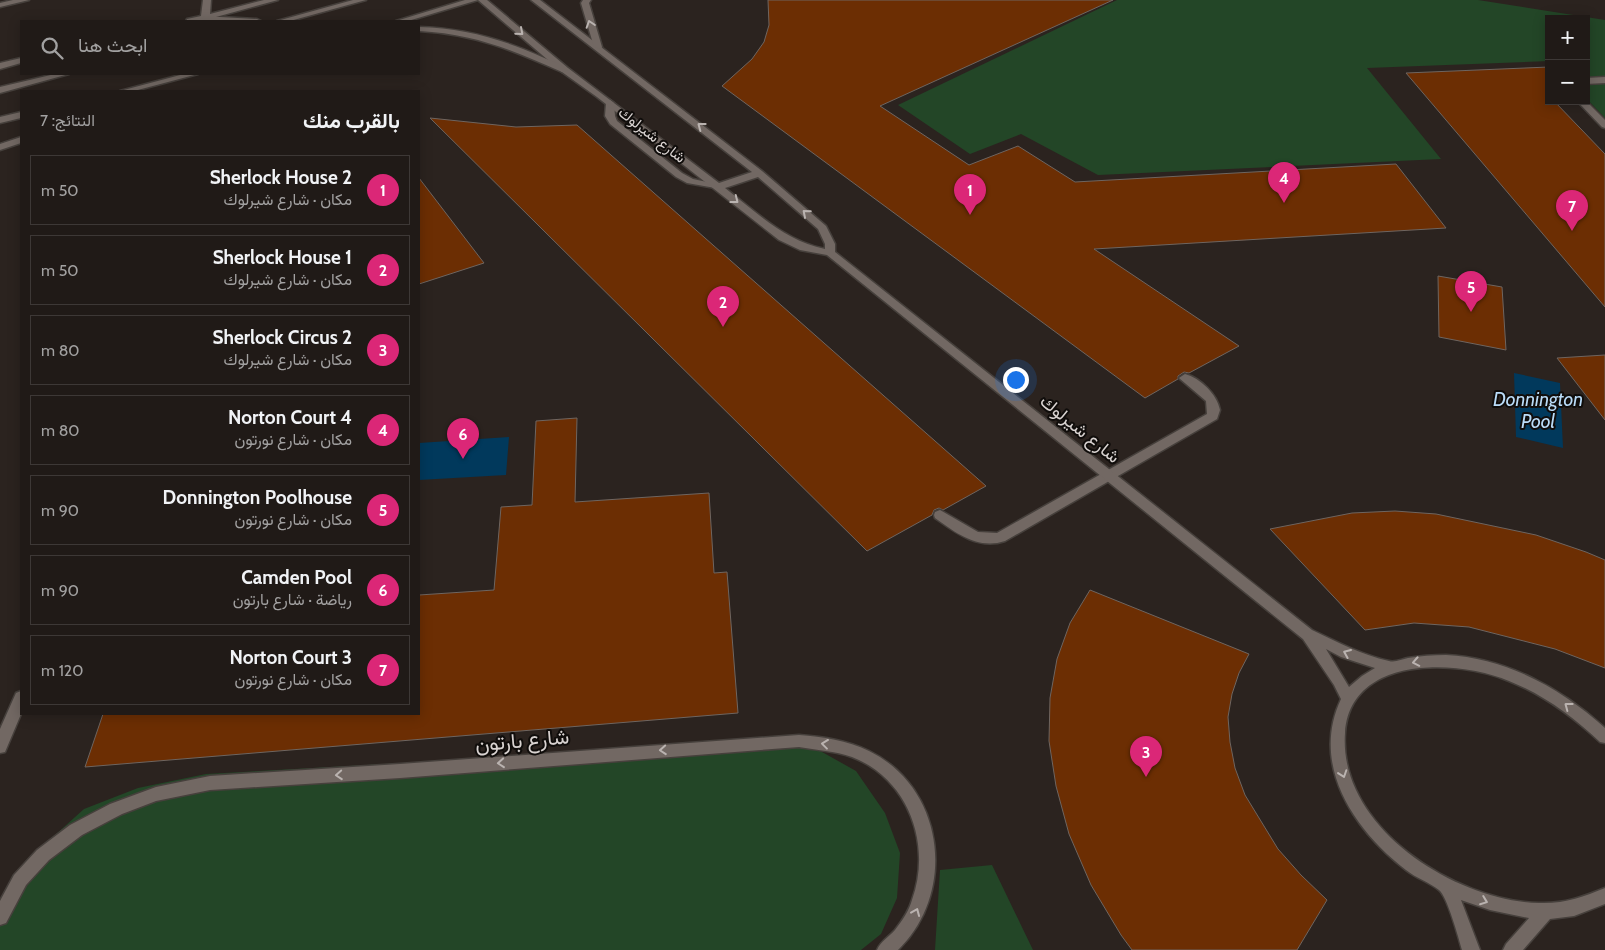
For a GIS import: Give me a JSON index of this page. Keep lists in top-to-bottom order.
{
  "streets": {
    "street": ["شارع شيرلوك", "شارع بارتون"]
  },
  "water": ["Donnington Pool"],
  "page": {
    "map_buttons": ["+", "−"],
    "search": "ابحث هنا",
    "heading": ["بالقرب منك", "النتائج: 7"],
    "list": [
      {
        "mark": "1",
        "name": "Sherlock House 2",
        "note": "مكان · شارع شيرلوك",
        "value": "50 m"
      },
      {
        "mark": "2",
        "name": "Sherlock House 1",
        "note": "مكان · شارع شيرلوك",
        "value": "50 m"
      },
      {
        "mark": "3",
        "name": "Sherlock Circus 2",
        "note": "مكان · شارع شيرلوك",
        "value": "80 m"
      },
      {
        "mark": "4",
        "name": "Norton Court 4",
        "note": "مكان · شارع نورتون",
        "value": "80 m"
      },
      {
        "mark": "5",
        "name": "Donnington Poolhouse",
        "note": "مكان · شارع نورتون",
        "value": "90 m"
      },
      {
        "mark": "6",
        "name": "Camden Pool",
        "note": "رياضة · شارع بارتون",
        "value": "90 m"
      },
      {
        "mark": "7",
        "name": "Norton Court 3",
        "note": "مكان · شارع نورتون",
        "value": "120 m"
      }
    ],
    "pins": [
      "4",
      "1",
      "7",
      "5",
      "2",
      "6",
      "3"
    ]
  }
}
